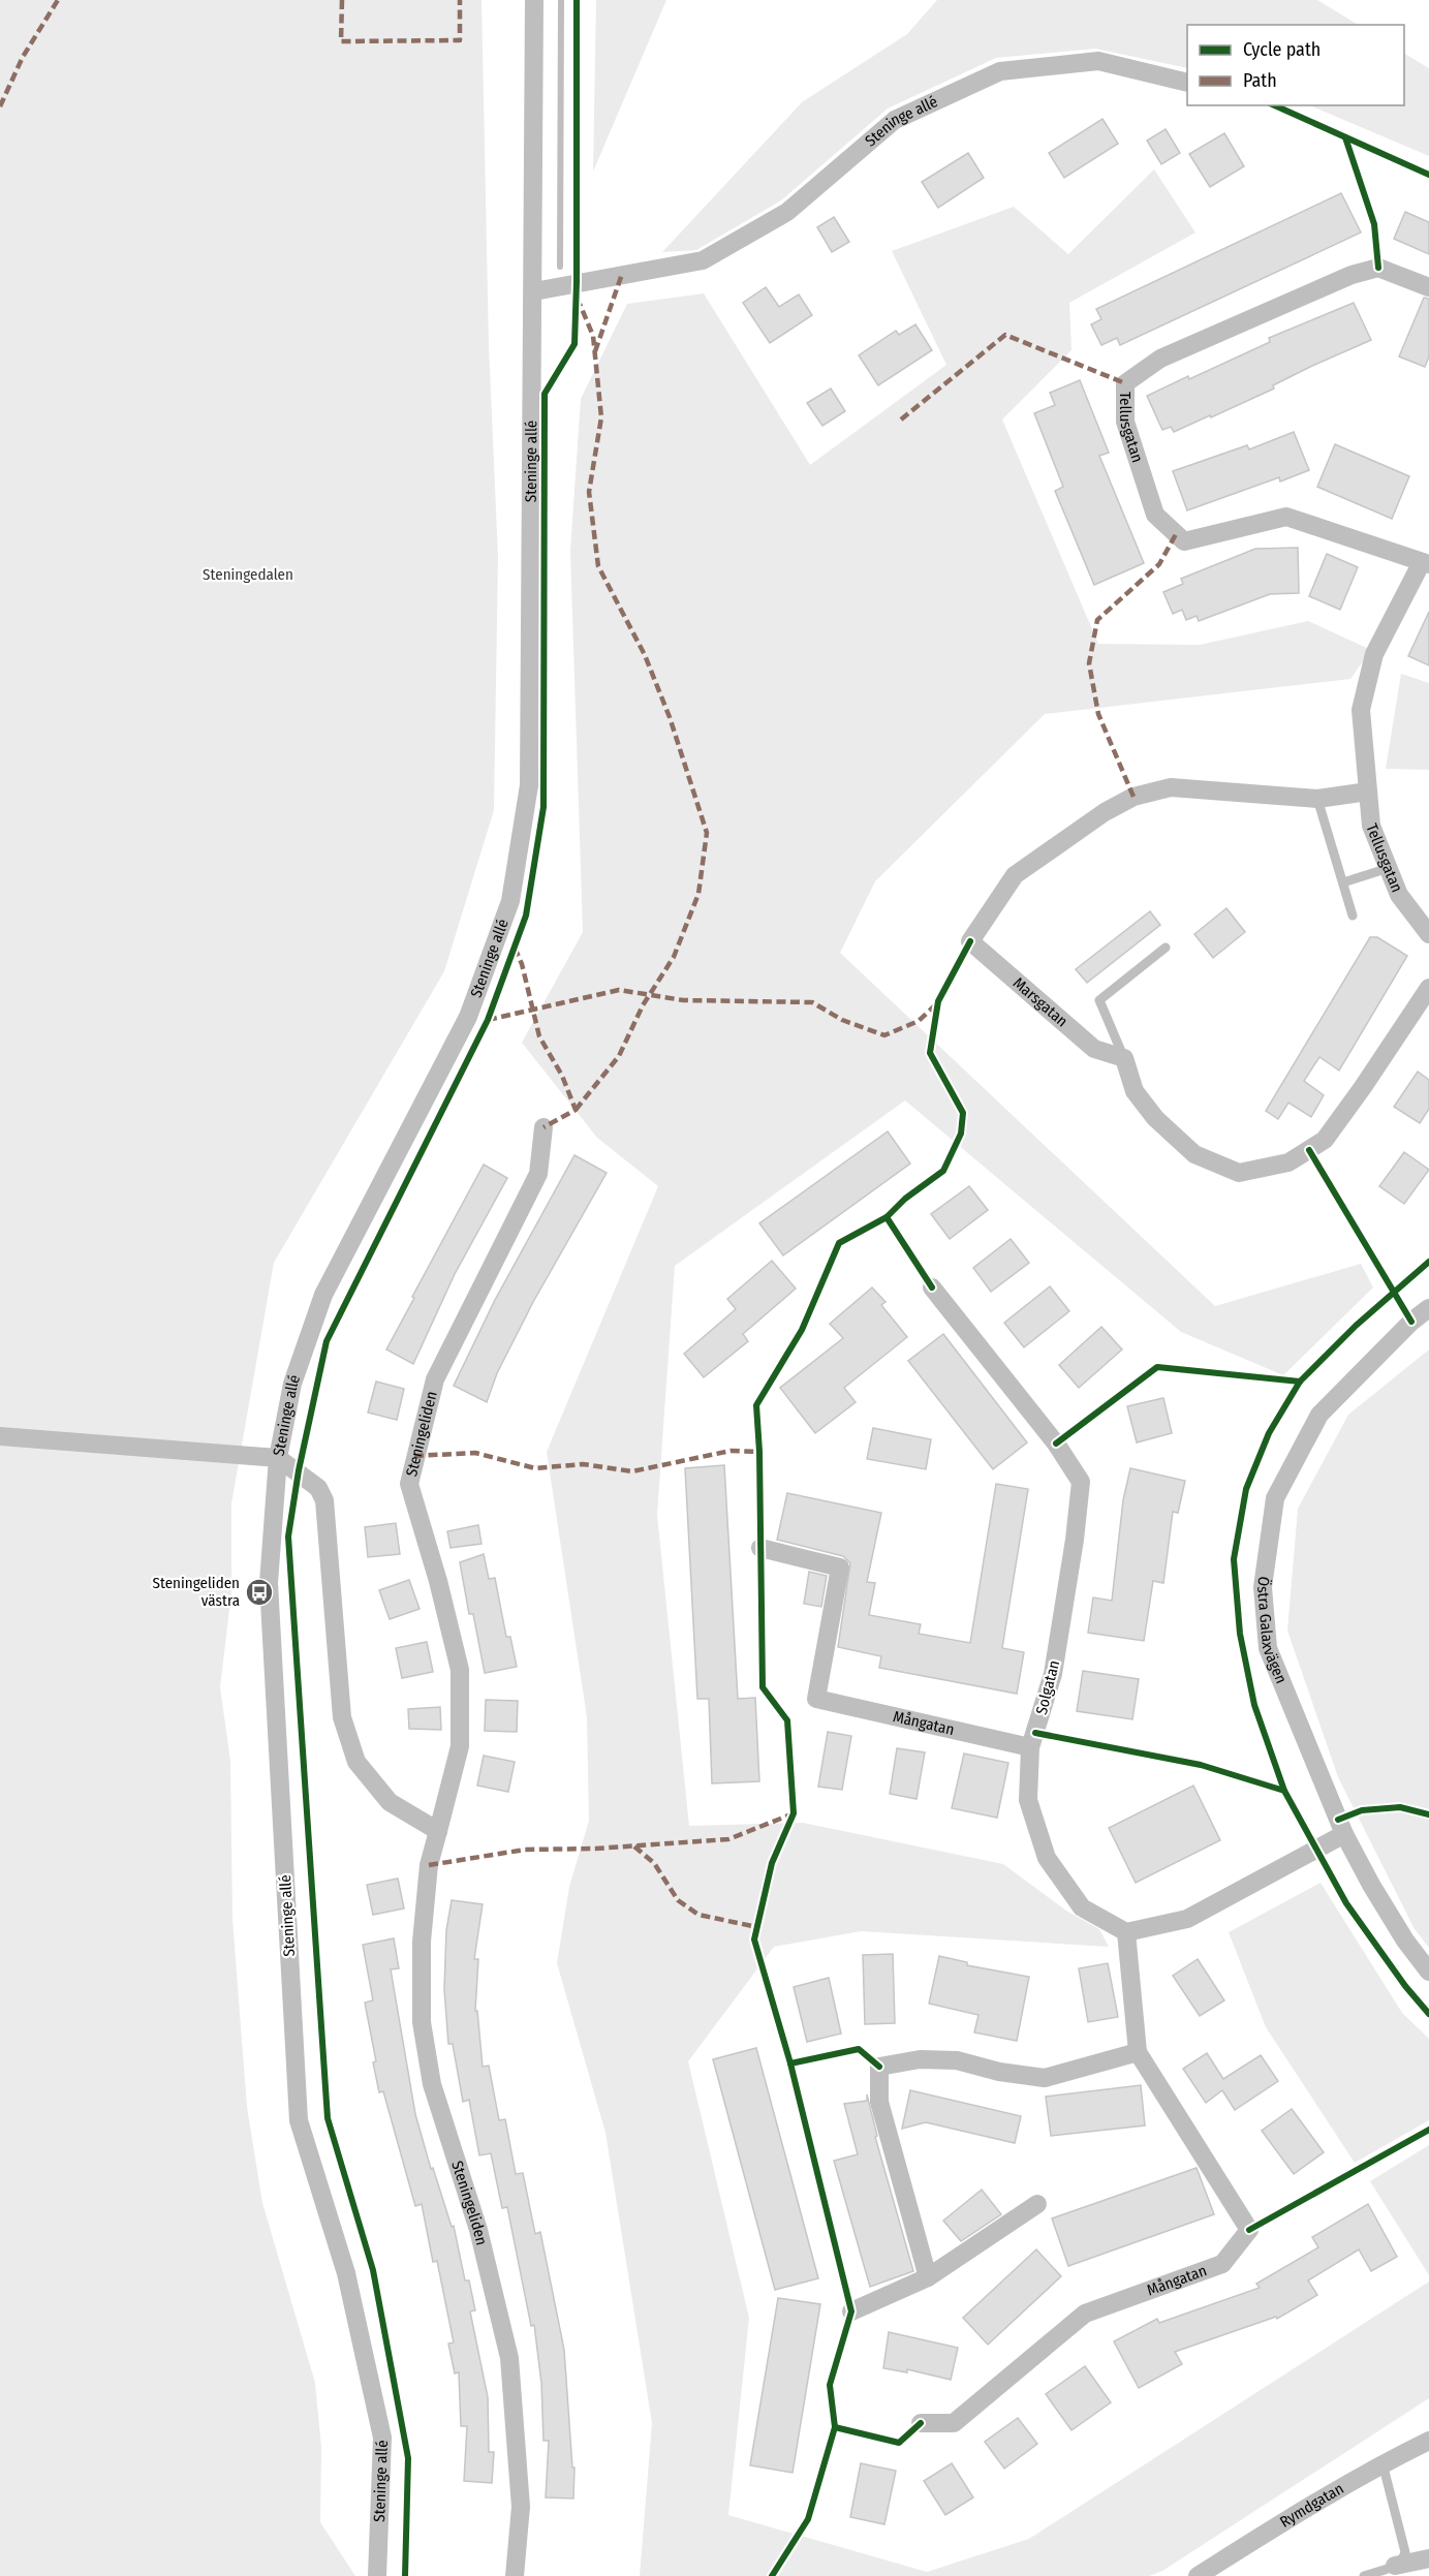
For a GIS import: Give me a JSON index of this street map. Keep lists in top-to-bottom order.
{
  "streets": {
    "street": [
      "Steninge allé",
      "Tellusgatan",
      "Marsgatan",
      "Steningeliden",
      "Östra Galaxvägen",
      "Solgatan",
      "Mångatan",
      "Rymdgatan"
    ]
  },
  "crossings": [
    ["Tellusgatan", "Marsgatan"],
    ["Solgatan", "Mångatan"]
  ],
  "parks": ["Steningedalen"],
  "places": {
    "bus stop": ["Steningeliden västra"]
  },
  "legend": ["Cycle path", "Path"]
}
